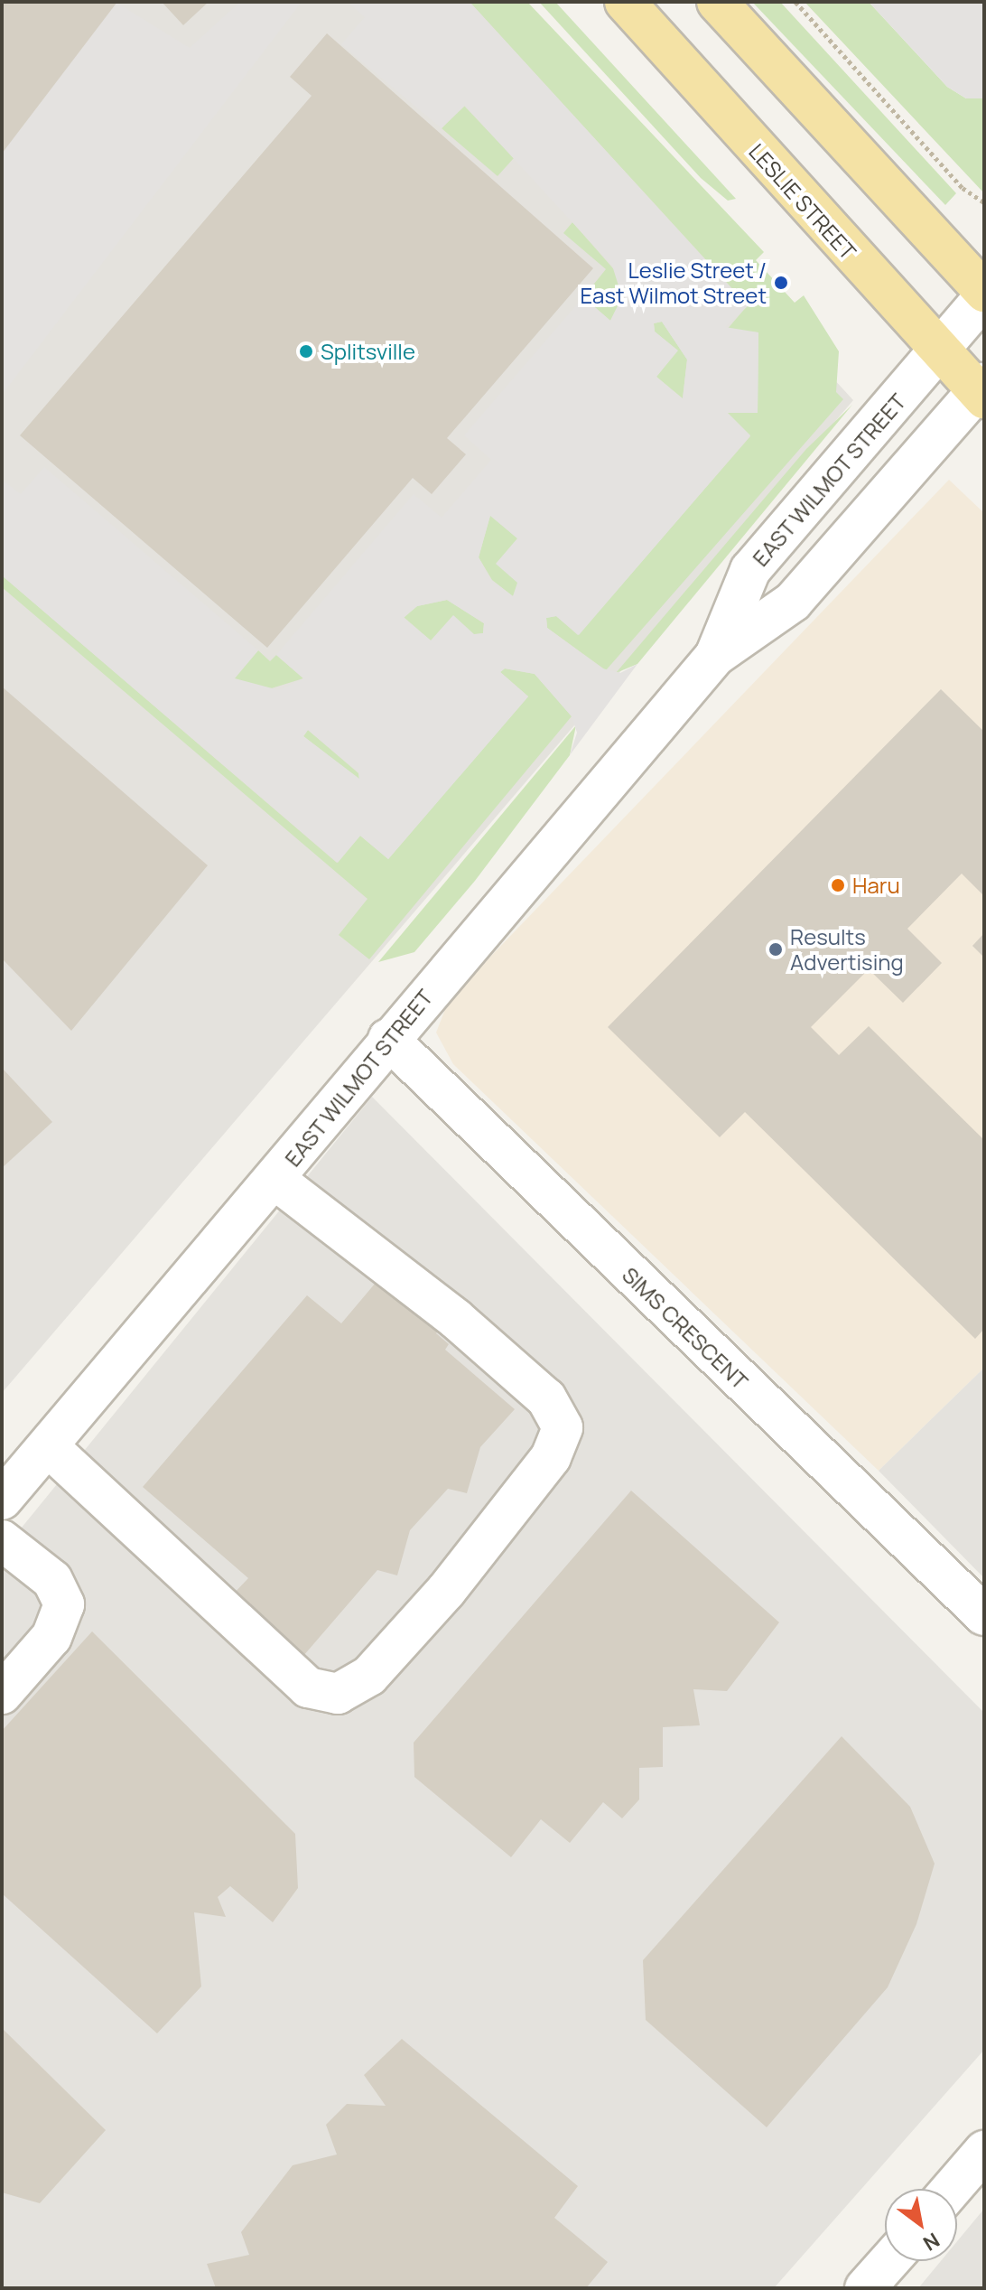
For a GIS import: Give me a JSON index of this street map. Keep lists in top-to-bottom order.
{
  "streets": {
    "main road": ["LESLIE STREET"],
    "street": ["EAST WILMOT STREET", "SIMS CRESCENT"]
  },
  "crossings": [
    ["LESLIE STREET", "EAST WILMOT STREET"],
    ["EAST WILMOT STREET", "SIMS CRESCENT"]
  ],
  "places": [
    "Leslie Street / East Wilmot Street",
    "Splitsville",
    "Haru",
    "Results Advertising"
  ],
  "north": "bottom right"
}
